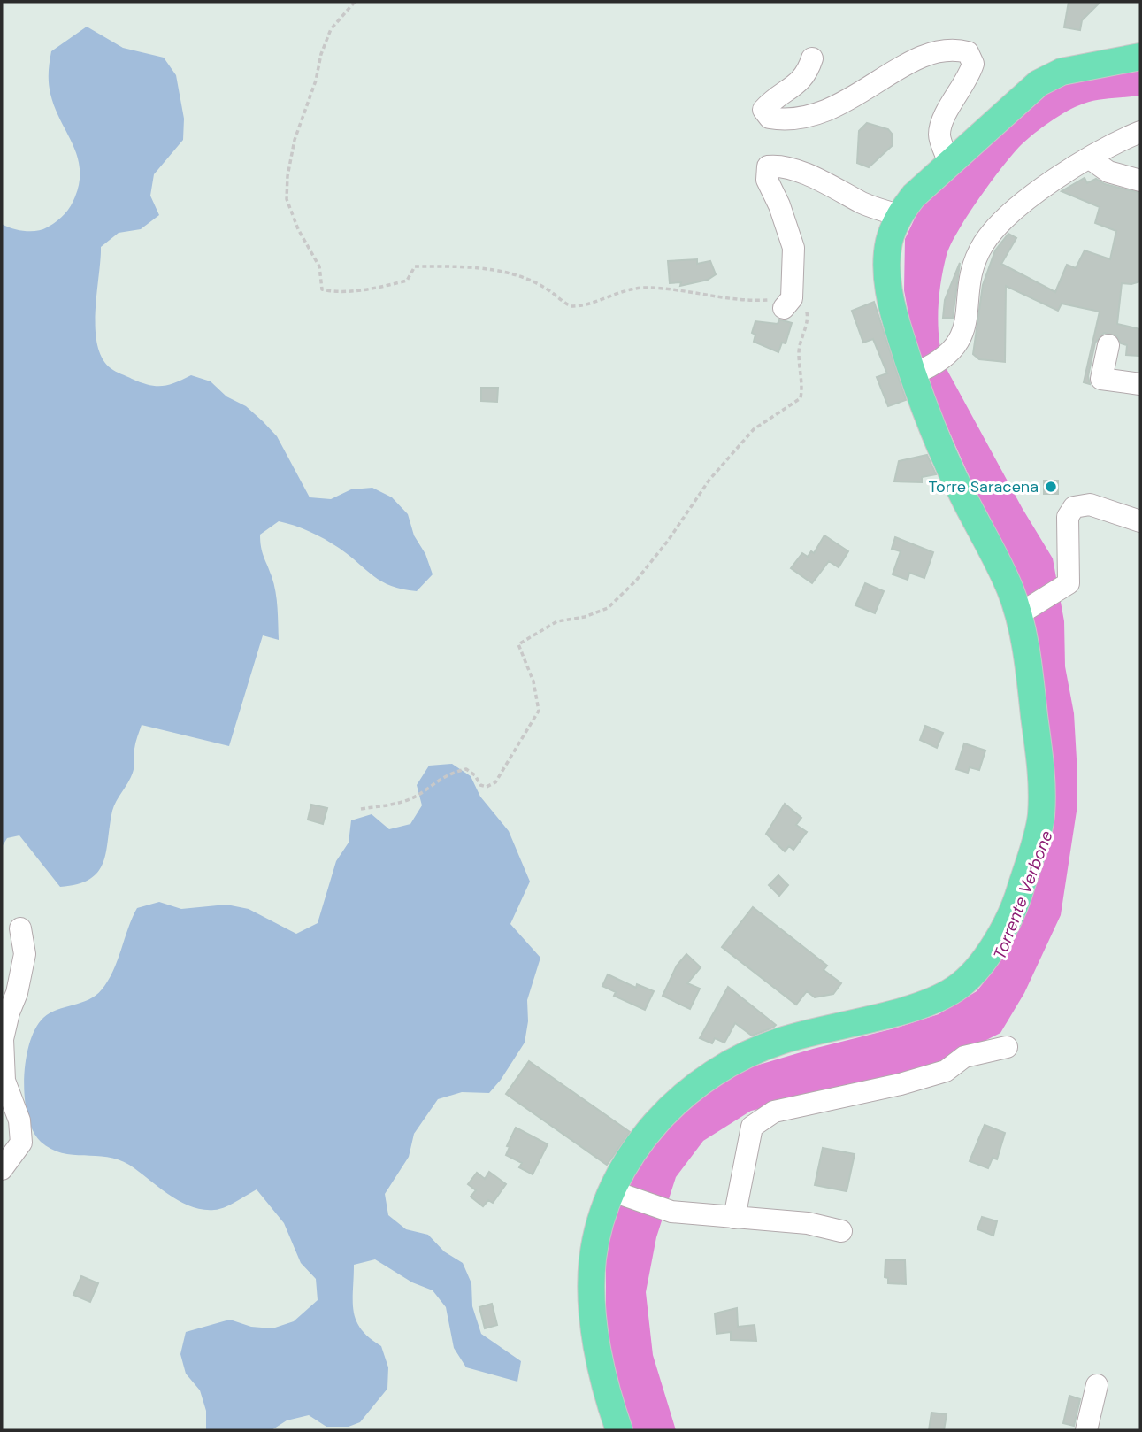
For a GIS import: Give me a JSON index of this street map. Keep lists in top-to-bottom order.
{
  "water": ["Torrente Verbone"],
  "places": ["Torre Saracena"]
}
